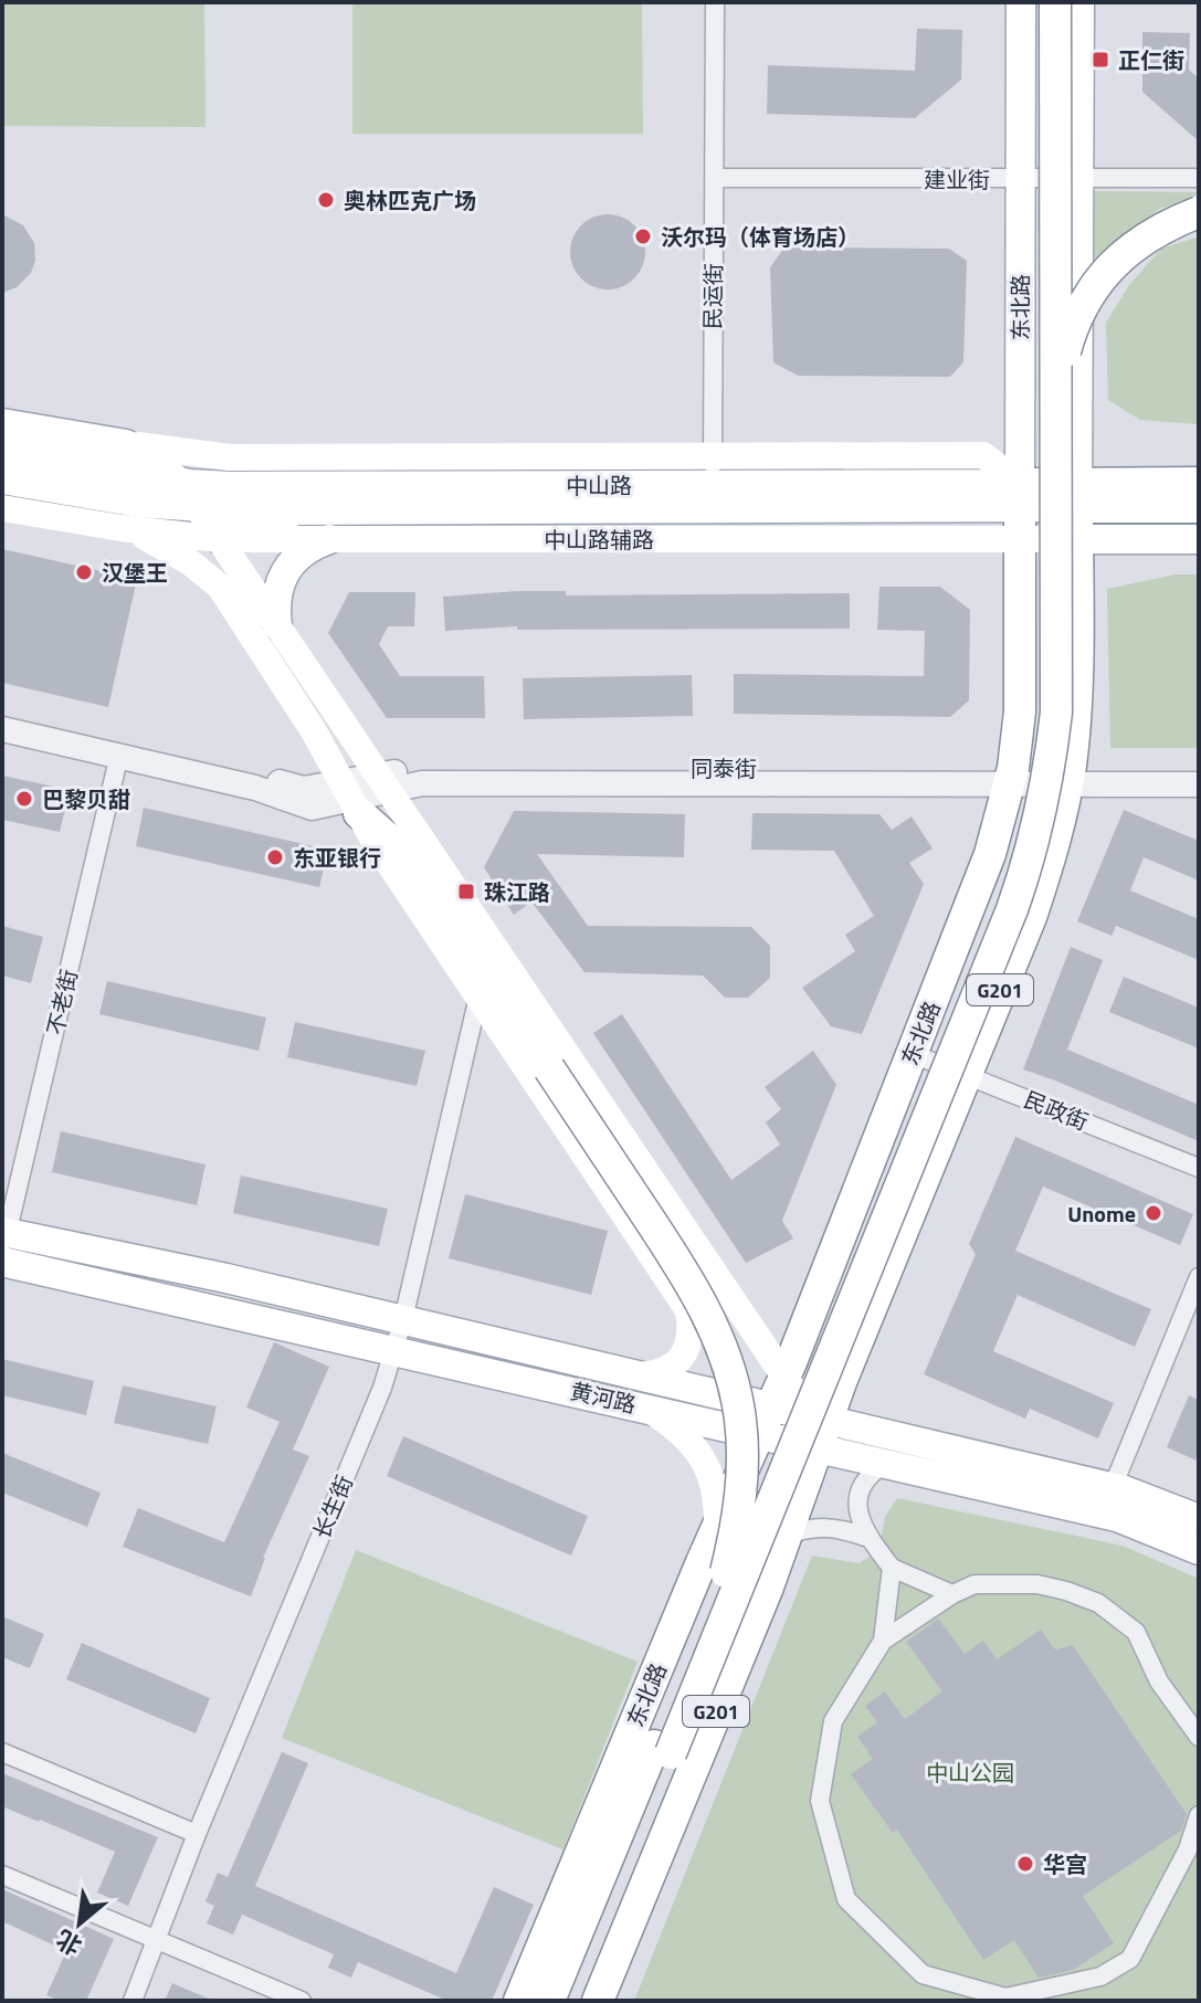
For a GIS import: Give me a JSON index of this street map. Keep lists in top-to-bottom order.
{
  "streets": {
    "highway": ["东北路", "中山路", "G201"],
    "main road": ["中山路辅路", "黄河路"],
    "street": [
      "建业街",
      "民运街",
      "同泰街",
      "不老街",
      "民政街",
      "长生街"
    ]
  },
  "crossings": [
    ["建业街", "民运街"],
    ["建业街", "东北路"],
    ["民运街", "中山路"],
    ["东北路", "中山路"],
    ["东北路", "中山路辅路"],
    ["东北路", "同泰街"],
    ["东北路", "民政街"],
    ["东北路", "黄河路"],
    ["中山路", "G201"],
    ["中山路辅路", "G201"],
    ["同泰街", "G201"],
    ["同泰街", "不老街"],
    ["G201", "民政街"],
    ["G201", "黄河路"],
    ["不老街", "黄河路"],
    ["黄河路", "长生街"]
  ],
  "parks": ["中山公园"],
  "places": {
    "transit": ["正仁街", "珠江路"],
    "other": [
      "奥林匹克广场",
      "沃尔玛（体育场店）",
      "汉堡王",
      "巴黎贝甜",
      "东亚银行",
      "Unome",
      "华宫"
    ]
  },
  "north": "bottom left"
}
